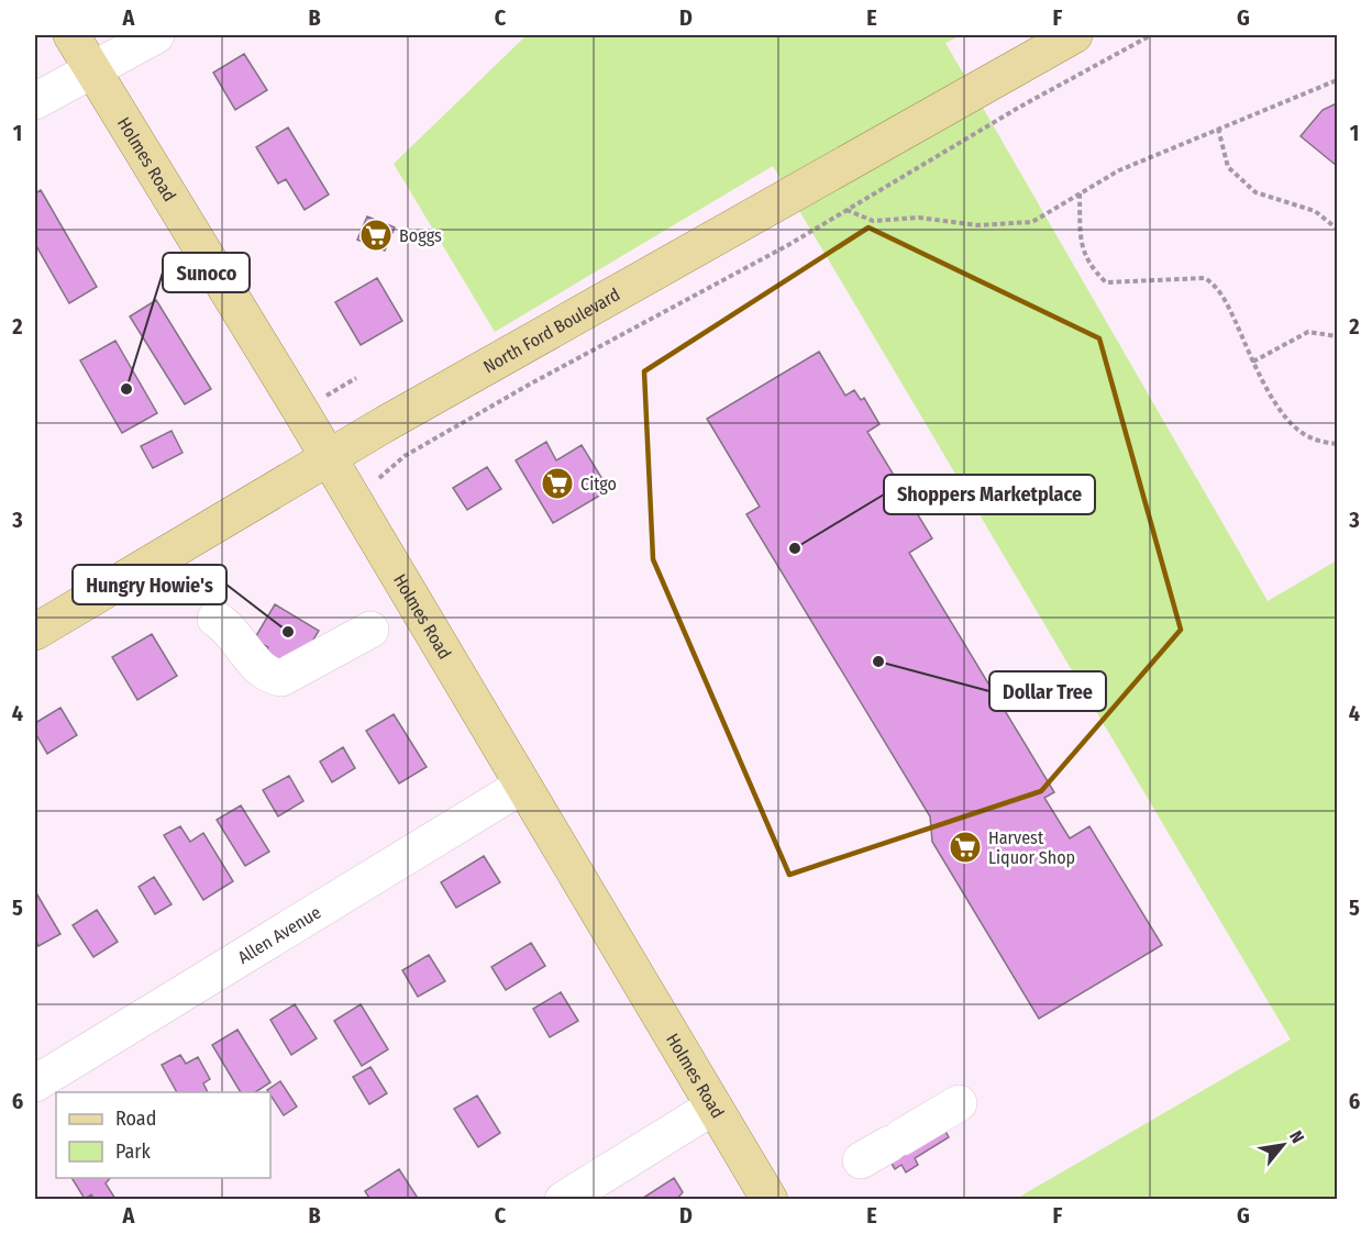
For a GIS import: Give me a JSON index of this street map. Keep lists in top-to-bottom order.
{
  "streets": {
    "main road": ["Holmes Road", "North Ford Boulevard"],
    "street": ["Allen Avenue"]
  },
  "crossings": [
    ["Holmes Road", "North Ford Boulevard"],
    ["Holmes Road", "Allen Avenue"]
  ],
  "places": {
    "supermarket": ["Boggs", "Citgo", "Harvest Liquor Shop"],
    "other": [
      "Sunoco",
      "Shoppers Marketplace",
      "Hungry Howie's",
      "Dollar Tree"
    ]
  },
  "legend": ["Road", "Park"],
  "north": "top right",
  "grid": {
    "columns": [
      "A",
      "B",
      "C",
      "D",
      "E",
      "F",
      "G"
    ],
    "rows": [
      "1",
      "2",
      "3",
      "4",
      "5",
      "6"
    ]
  }
}
